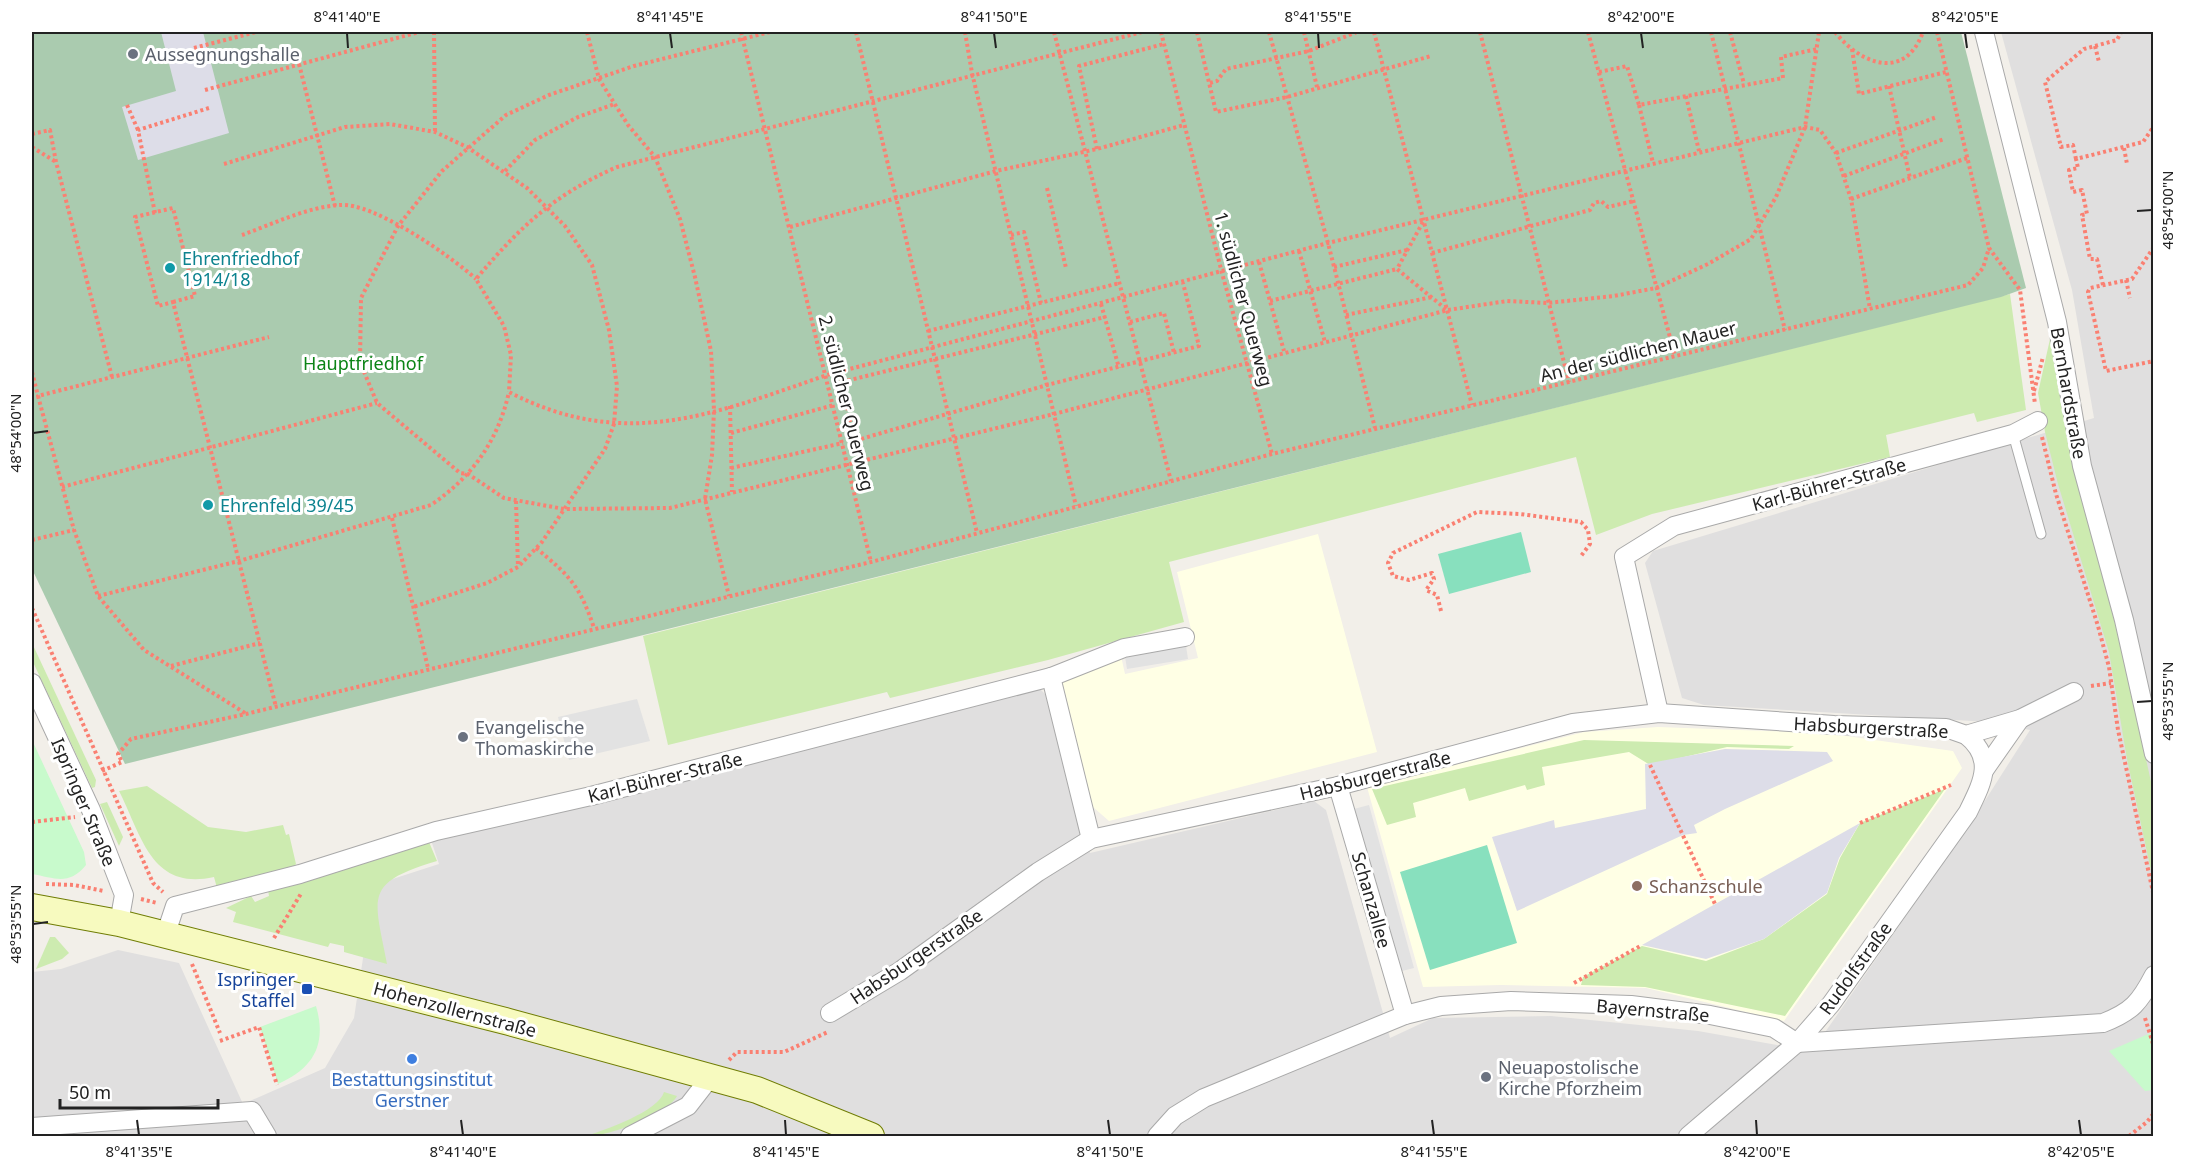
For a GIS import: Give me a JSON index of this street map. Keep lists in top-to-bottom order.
{
  "streets": {
    "main road": ["Hohenzollernstraße"],
    "street": [
      "Bernhardstraße",
      "Karl-Bührer-Straße",
      "Habsburgerstraße",
      "Ispringer Straße",
      "Schanzallee",
      "Rudolfstraße",
      "Bayernstraße"
    ],
    "path": ["1. südlicher Querweg", "An der südlichen Mauer", "2. südlicher Querweg"]
  },
  "crossings": [
    ["1. südlicher Querweg", "An der südlichen Mauer"],
    ["An der südlichen Mauer", "2. südlicher Querweg"],
    ["Karl-Bührer-Straße", "Habsburgerstraße"],
    ["Habsburgerstraße", "Schanzallee"],
    ["Habsburgerstraße", "Rudolfstraße"],
    ["Ispringer Straße", "Hohenzollernstraße"],
    ["Schanzallee", "Bayernstraße"],
    ["Rudolfstraße", "Bayernstraße"]
  ],
  "parks": ["Hauptfriedhof"],
  "places": {
    "other": [
      "Aussegnungshalle",
      "Ehrenfriedhof 1914/18",
      "Ehrenfeld 39/45",
      "Evangelische Thomaskirche",
      "Schanzschule",
      "Bestattungsinstitut Gerstner",
      "Neuapostolische Kirche Pforzheim"
    ],
    "transit": ["Ispringer Staffel"]
  },
  "scale_bar": "50 m",
  "coordinates": [
    "8°41'40\"E",
    "8°41'45\"E",
    "8°41'50\"E",
    "8°41'55\"E",
    "8°42'00\"E",
    "8°42'05\"E",
    "48°54'00\"N",
    "48°53'55\"N",
    "8°41'35\"E"
  ]
}
